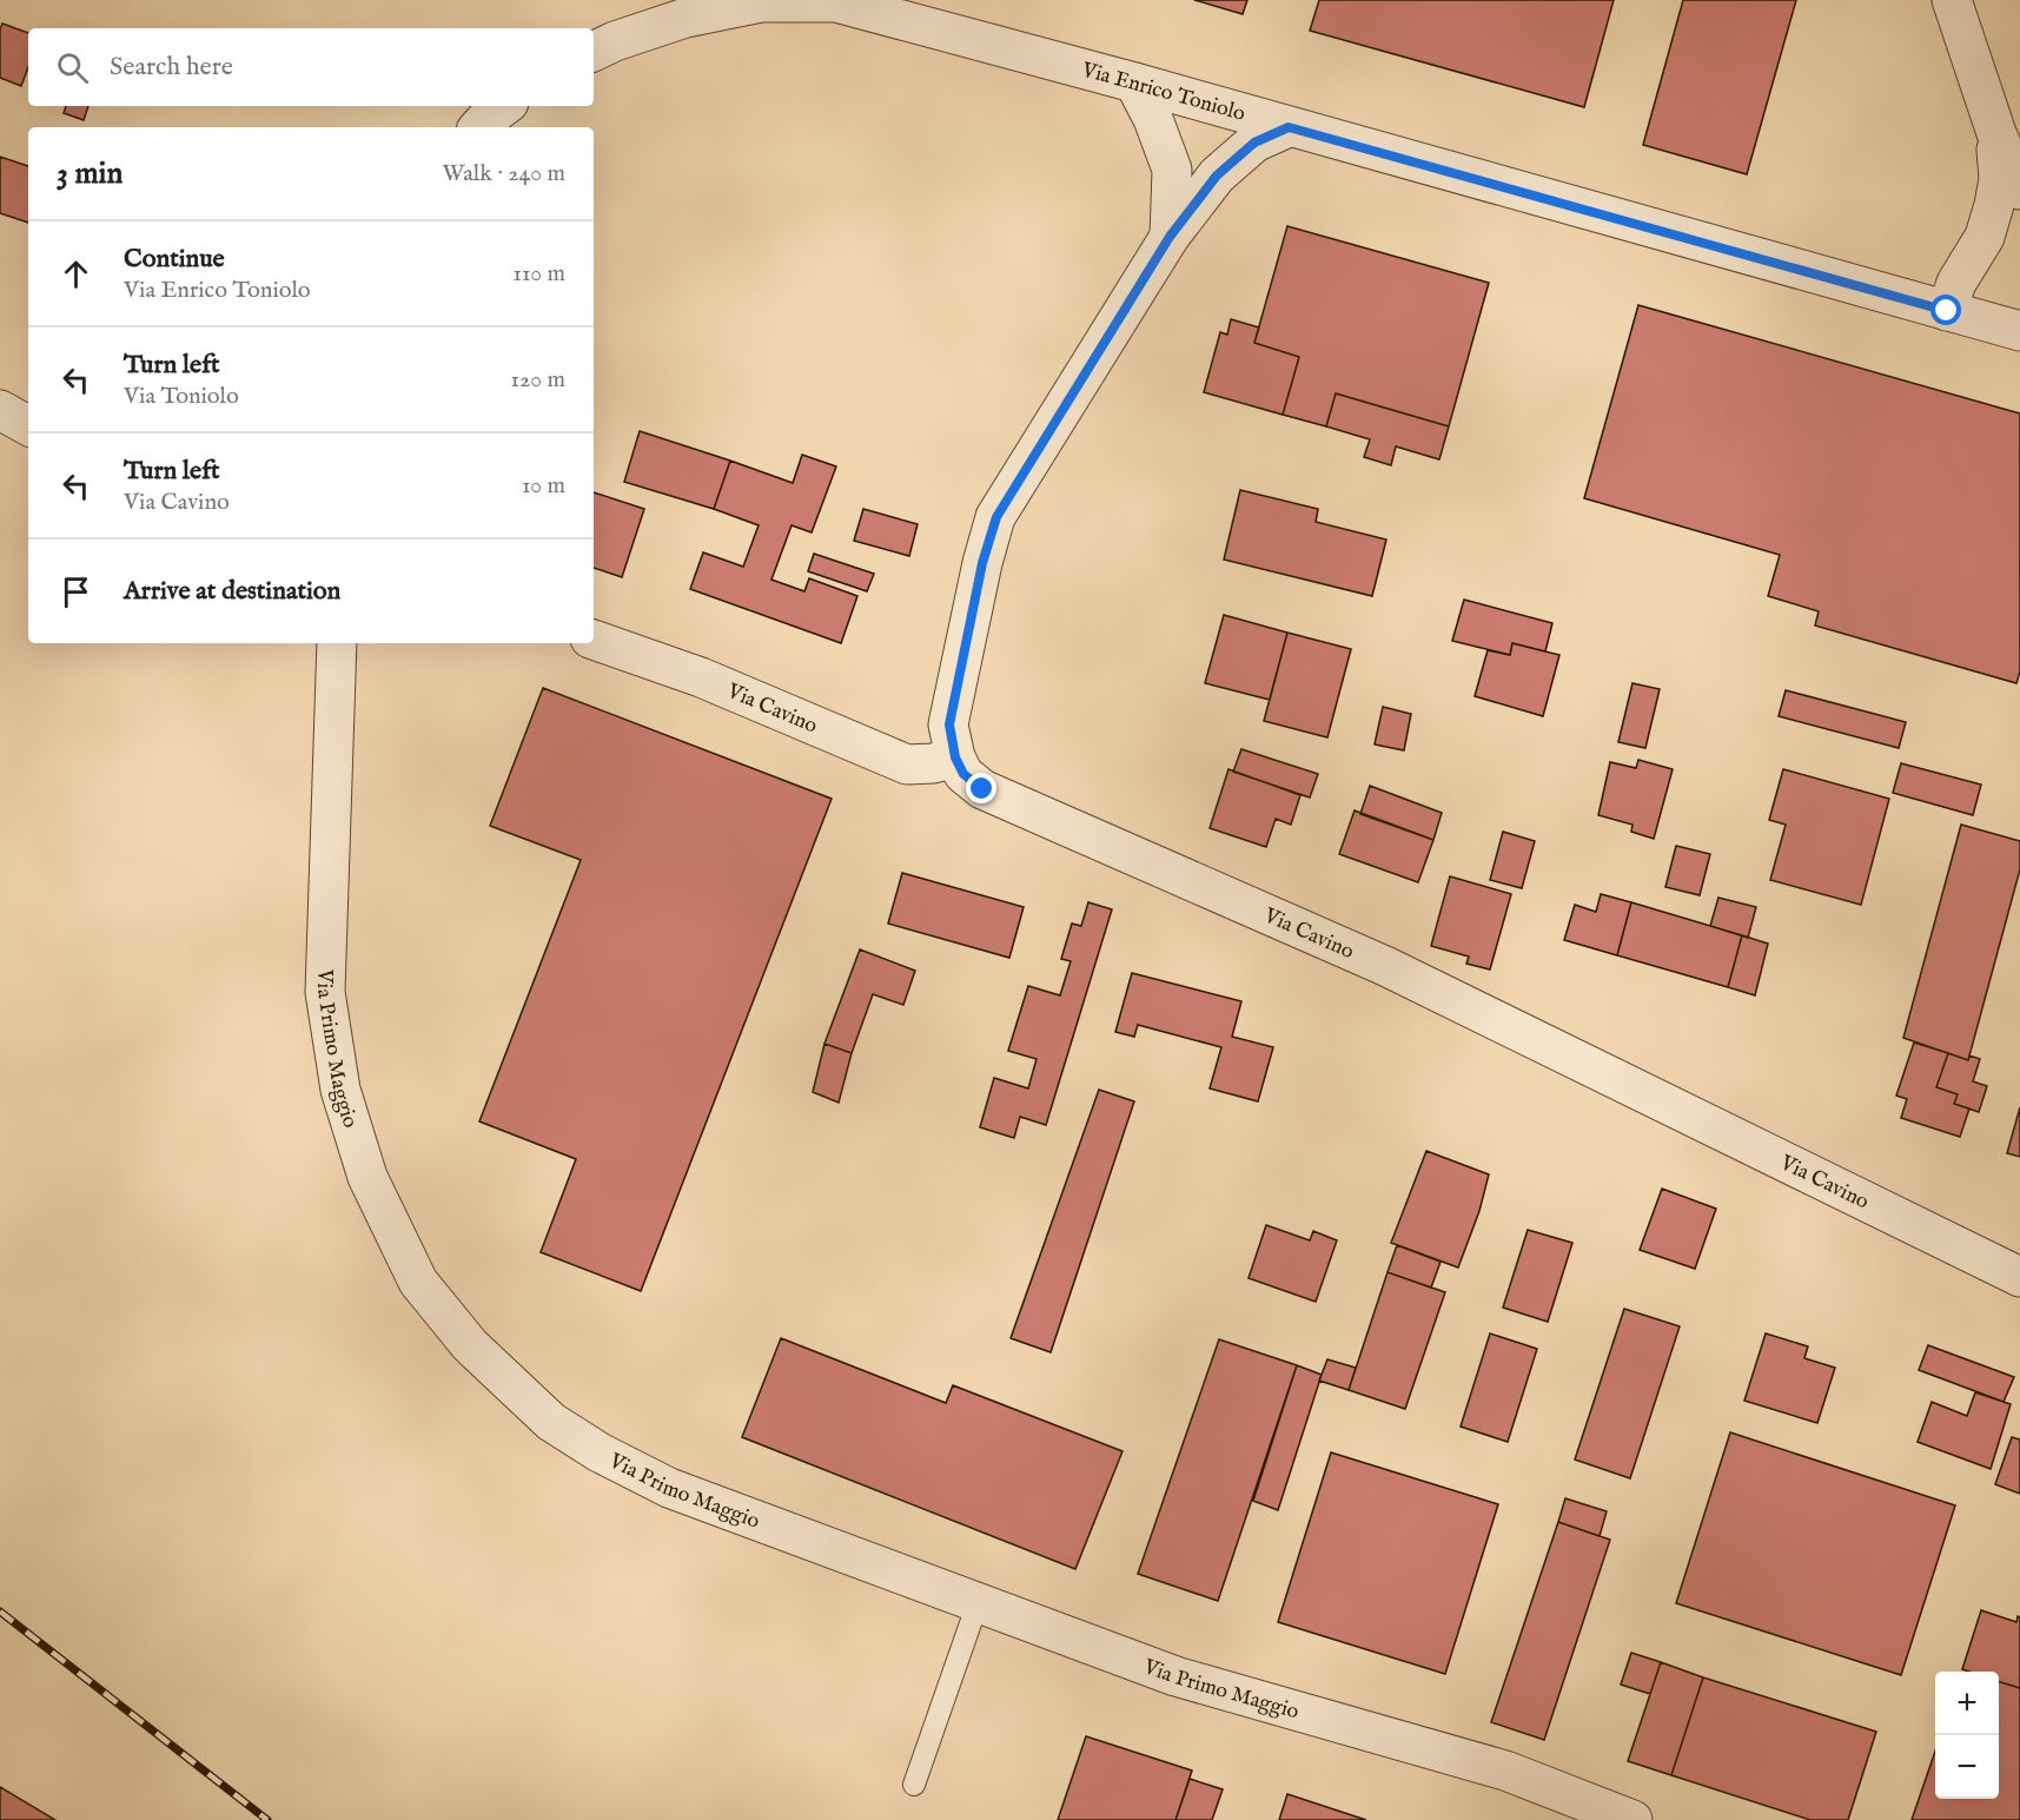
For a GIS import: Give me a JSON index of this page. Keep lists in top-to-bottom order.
{
  "streets": {
    "street": ["Via Enrico Toniolo", "Via Cavino", "Via Primo Maggio"]
  },
  "page": {
    "search": "Search here",
    "heading": ["3 min", "Walk · 240 m"],
    "list": [
      ["Continue", "Via Enrico Toniolo", "110 m"],
      ["Turn left", "Via Toniolo", "120 m"],
      ["Turn left", "Via Cavino", "10 m"],
      "Arrive at destination"
    ],
    "map_buttons": ["+", "−"]
  }
}
